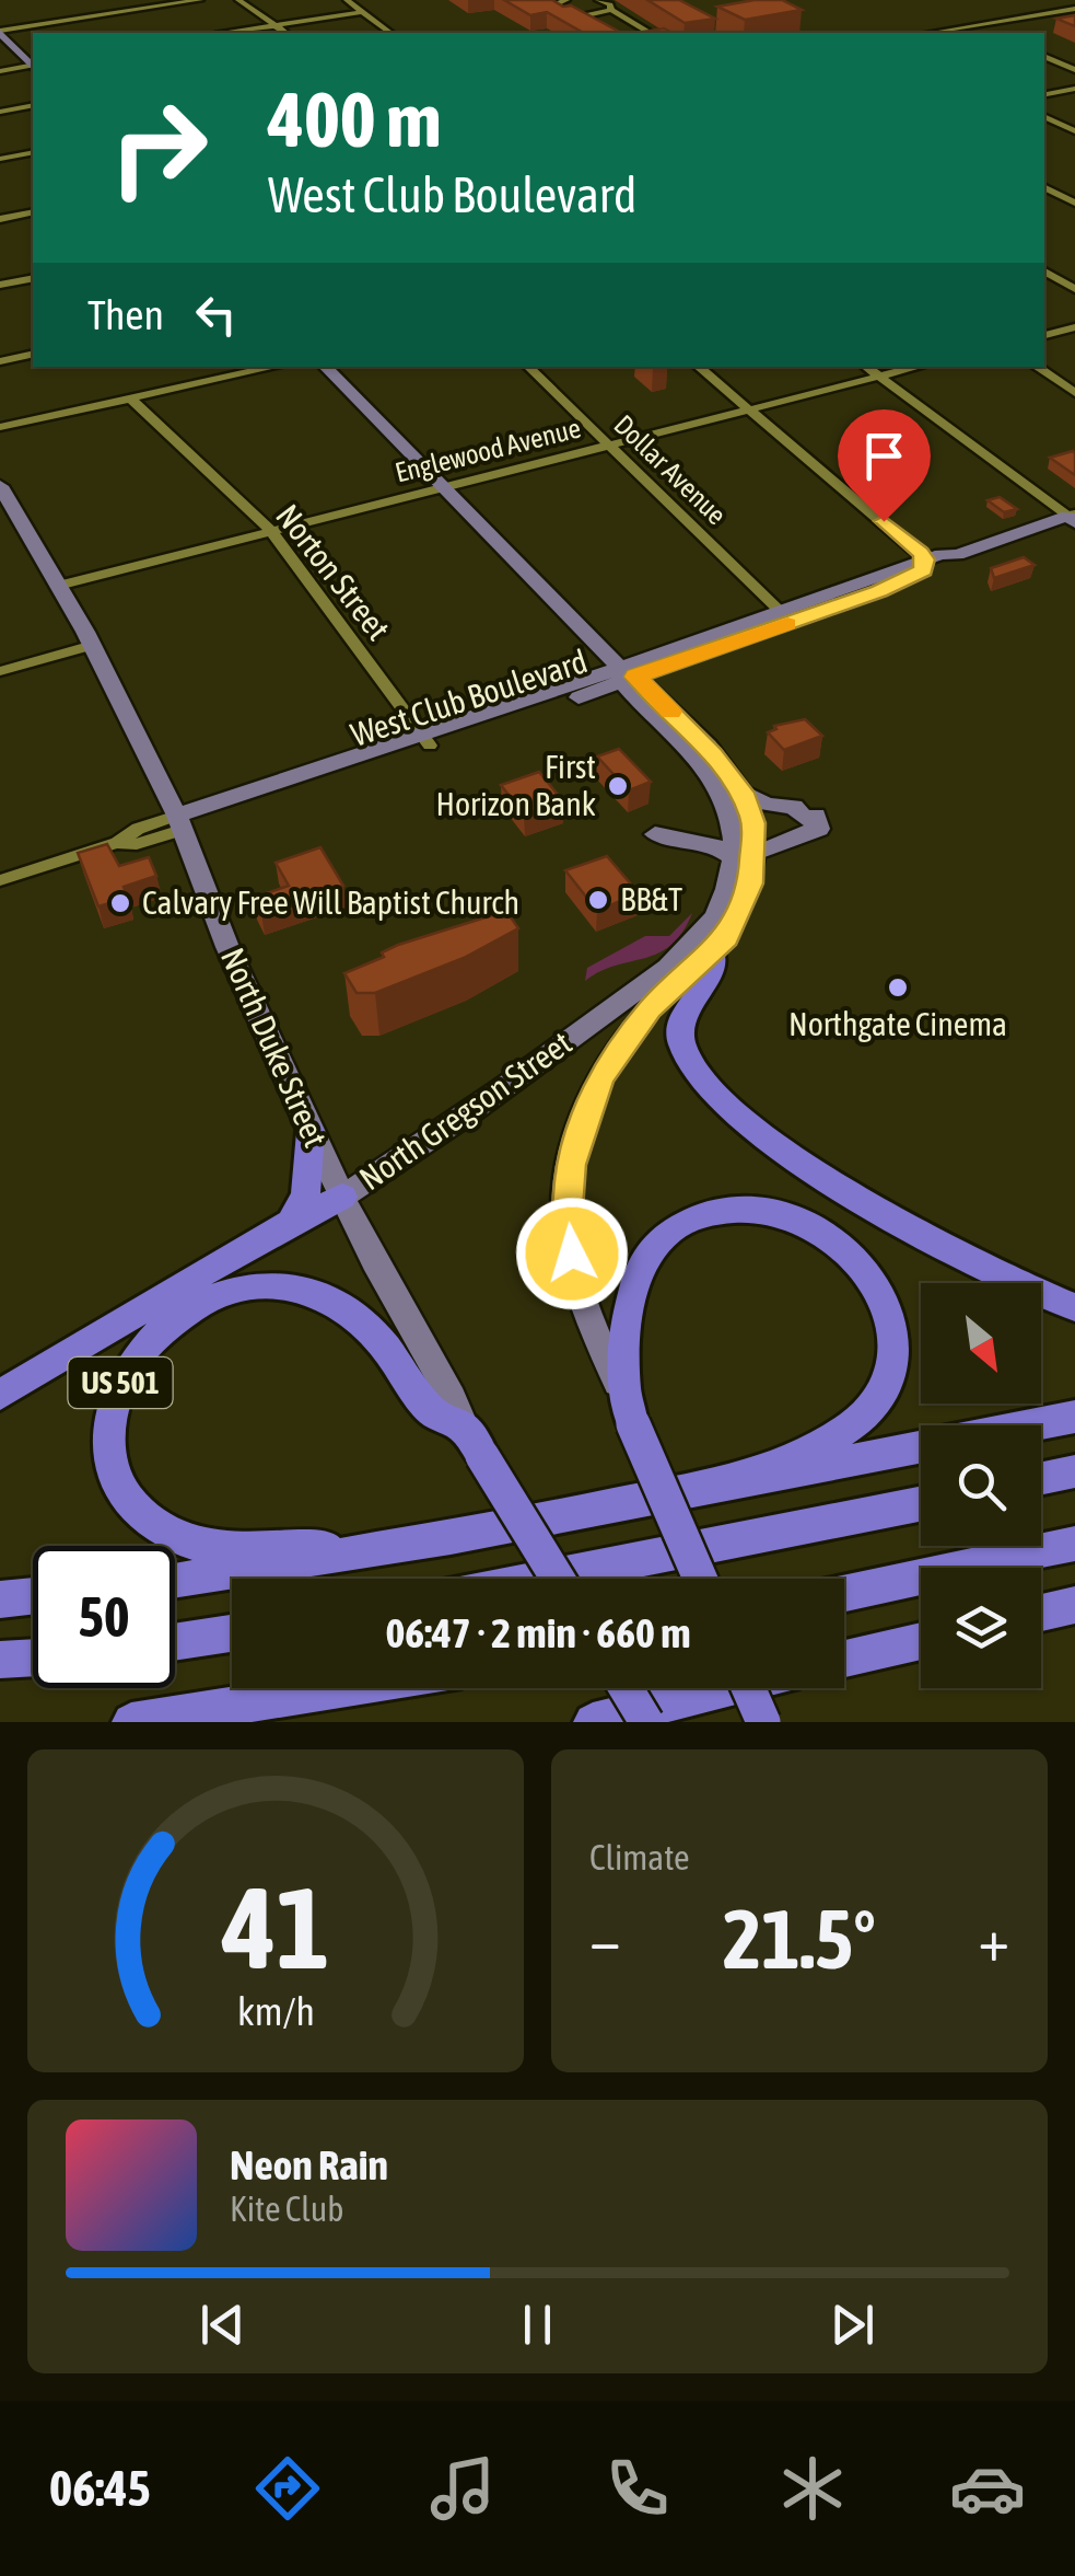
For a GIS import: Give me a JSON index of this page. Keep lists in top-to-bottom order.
{
  "streets": {
    "highway": ["North Duke Street", "North Gregson Street", "US 501"],
    "main road": ["West Club Boulevard"],
    "street": ["Englewood Avenue", "Dollar Avenue", "Norton Street"]
  },
  "crossings": [
    ["Englewood Avenue", "Dollar Avenue"],
    ["Englewood Avenue", "Norton Street"],
    ["Englewood Avenue", "North Duke Street"],
    ["Englewood Avenue", "North Gregson Street"],
    ["Dollar Avenue", "West Club Boulevard"],
    ["Norton Street", "West Club Boulevard"],
    ["West Club Boulevard", "North Duke Street"],
    ["West Club Boulevard", "North Gregson Street"],
    ["North Duke Street", "North Gregson Street"],
    ["North Duke Street", "US 501"]
  ],
  "places": [
    "First Horizon Bank",
    "BB&T",
    "Calvary Free Will Baptist Church",
    "Northgate Cinema"
  ],
  "north": "bottom right",
  "page": {
    "turn": ["400 m", "West Club Boulevard"],
    "then": "Then",
    "limit": "50",
    "trip": "06:47 · 2 min · 660 m",
    "tile": "Climate",
    "heat": ["−", "21.5°", "+"],
    "song": ["Neon Rain", "Kite Club"],
    "tabs": "06:45",
    "gauge": ["41", "km/h"]
  }
}
